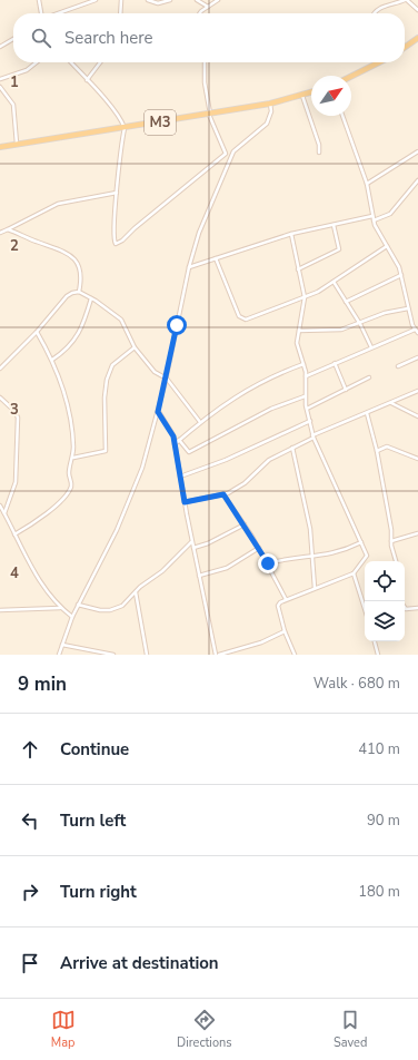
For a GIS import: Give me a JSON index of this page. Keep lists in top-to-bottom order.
{
  "streets": {
    "main road": ["M3"]
  },
  "north": "top right",
  "page": {
    "search": "Search here",
    "heading": ["9 min", "Walk · 680 m"],
    "list": [
      ["Continue", "410 m"],
      ["Turn left", "90 m"],
      ["Turn right", "180 m"],
      "Arrive at destination"
    ],
    "nav": ["Map", "Directions", "Saved"]
  },
  "grid": {
    "rows": [
      "1",
      "2",
      "3",
      "4"
    ]
  }
}
